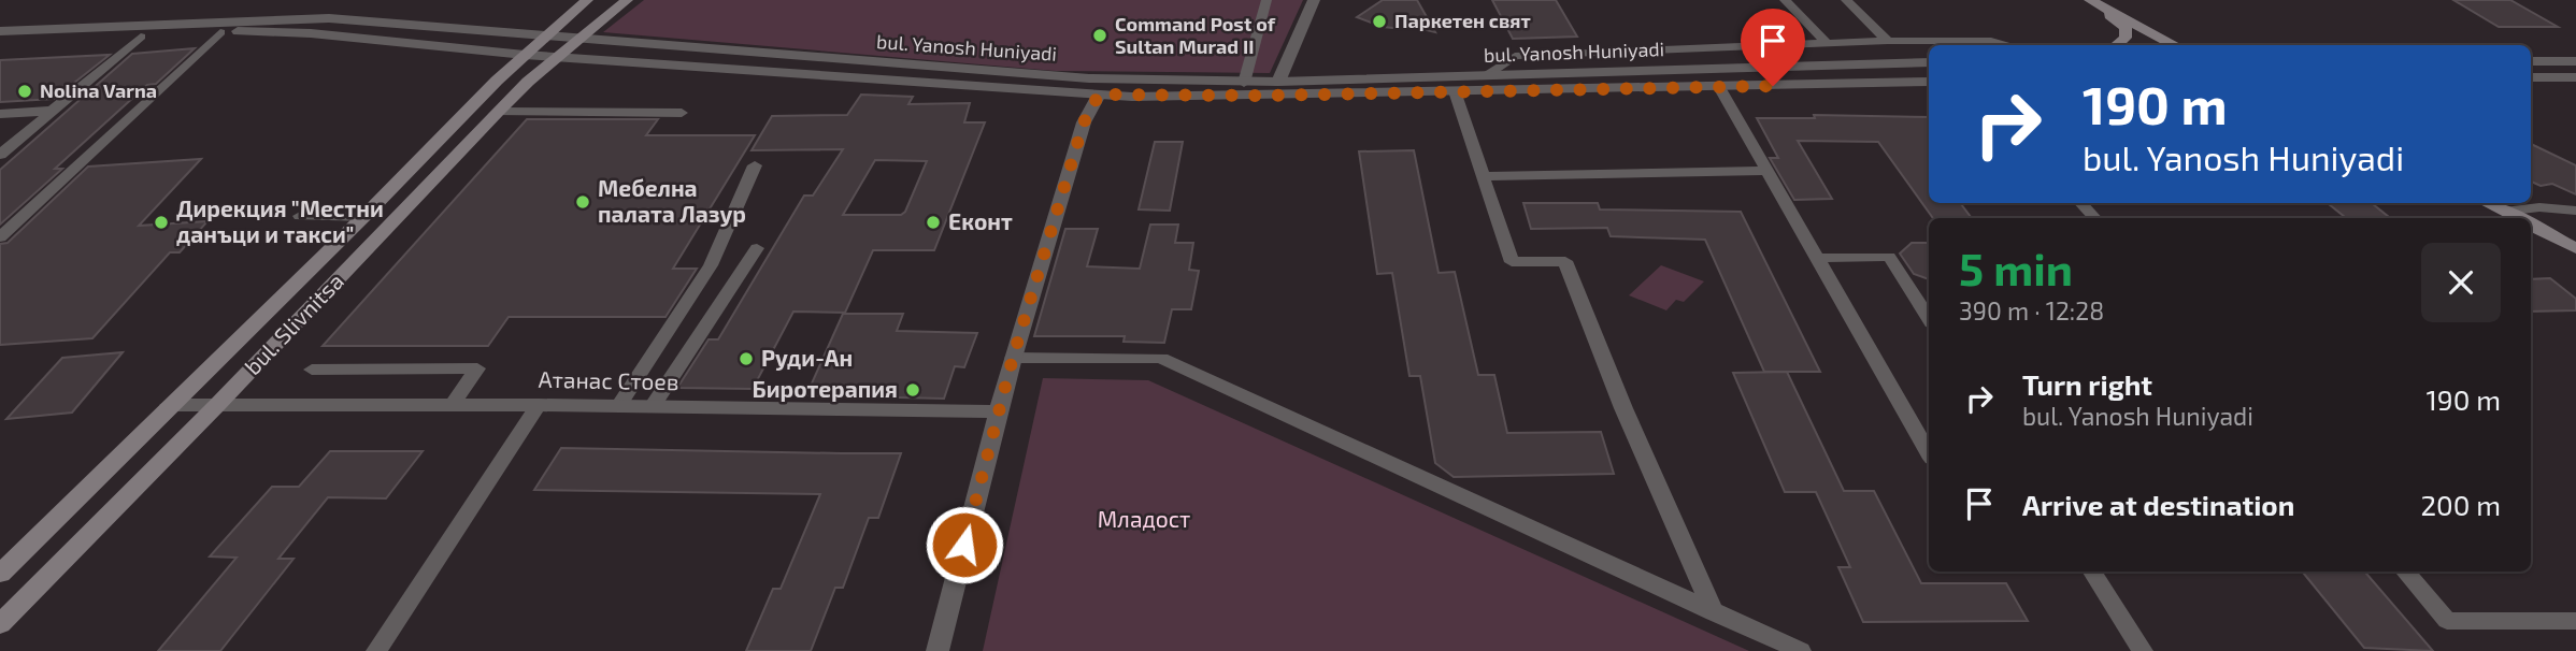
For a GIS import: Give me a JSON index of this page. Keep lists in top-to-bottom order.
{
  "streets": {
    "main road": ["bul. Slivnitsa"],
    "street": ["bul. Yanosh Huniyadi", "Атанас Стоев"]
  },
  "crossings": [
    ["bul. Yanosh Huniyadi", "bul. Slivnitsa"],
    ["bul. Slivnitsa", "Атанас Стоев"]
  ],
  "parks": ["Младост"],
  "places": [
    "Паркетен свят",
    "Command Post of Sultan Murad II",
    "Nolina Varna",
    "Мебелна палата Лазур",
    "Дирекция \"Местни данъци и такси\"",
    "Еконт",
    "Руди-Ан",
    "Биротерапия"
  ],
  "page": {
    "turn": ["190 m", "bul. Yanosh Huniyadi"],
    "heading": ["5 min", "390 m · 12:28"],
    "list": [
      {
        "name": "Turn right",
        "note": "bul. Yanosh Huniyadi",
        "value": "190 m"
      },
      {
        "name": "Arrive at destination",
        "value": "200 m"
      }
    ]
  }
}
